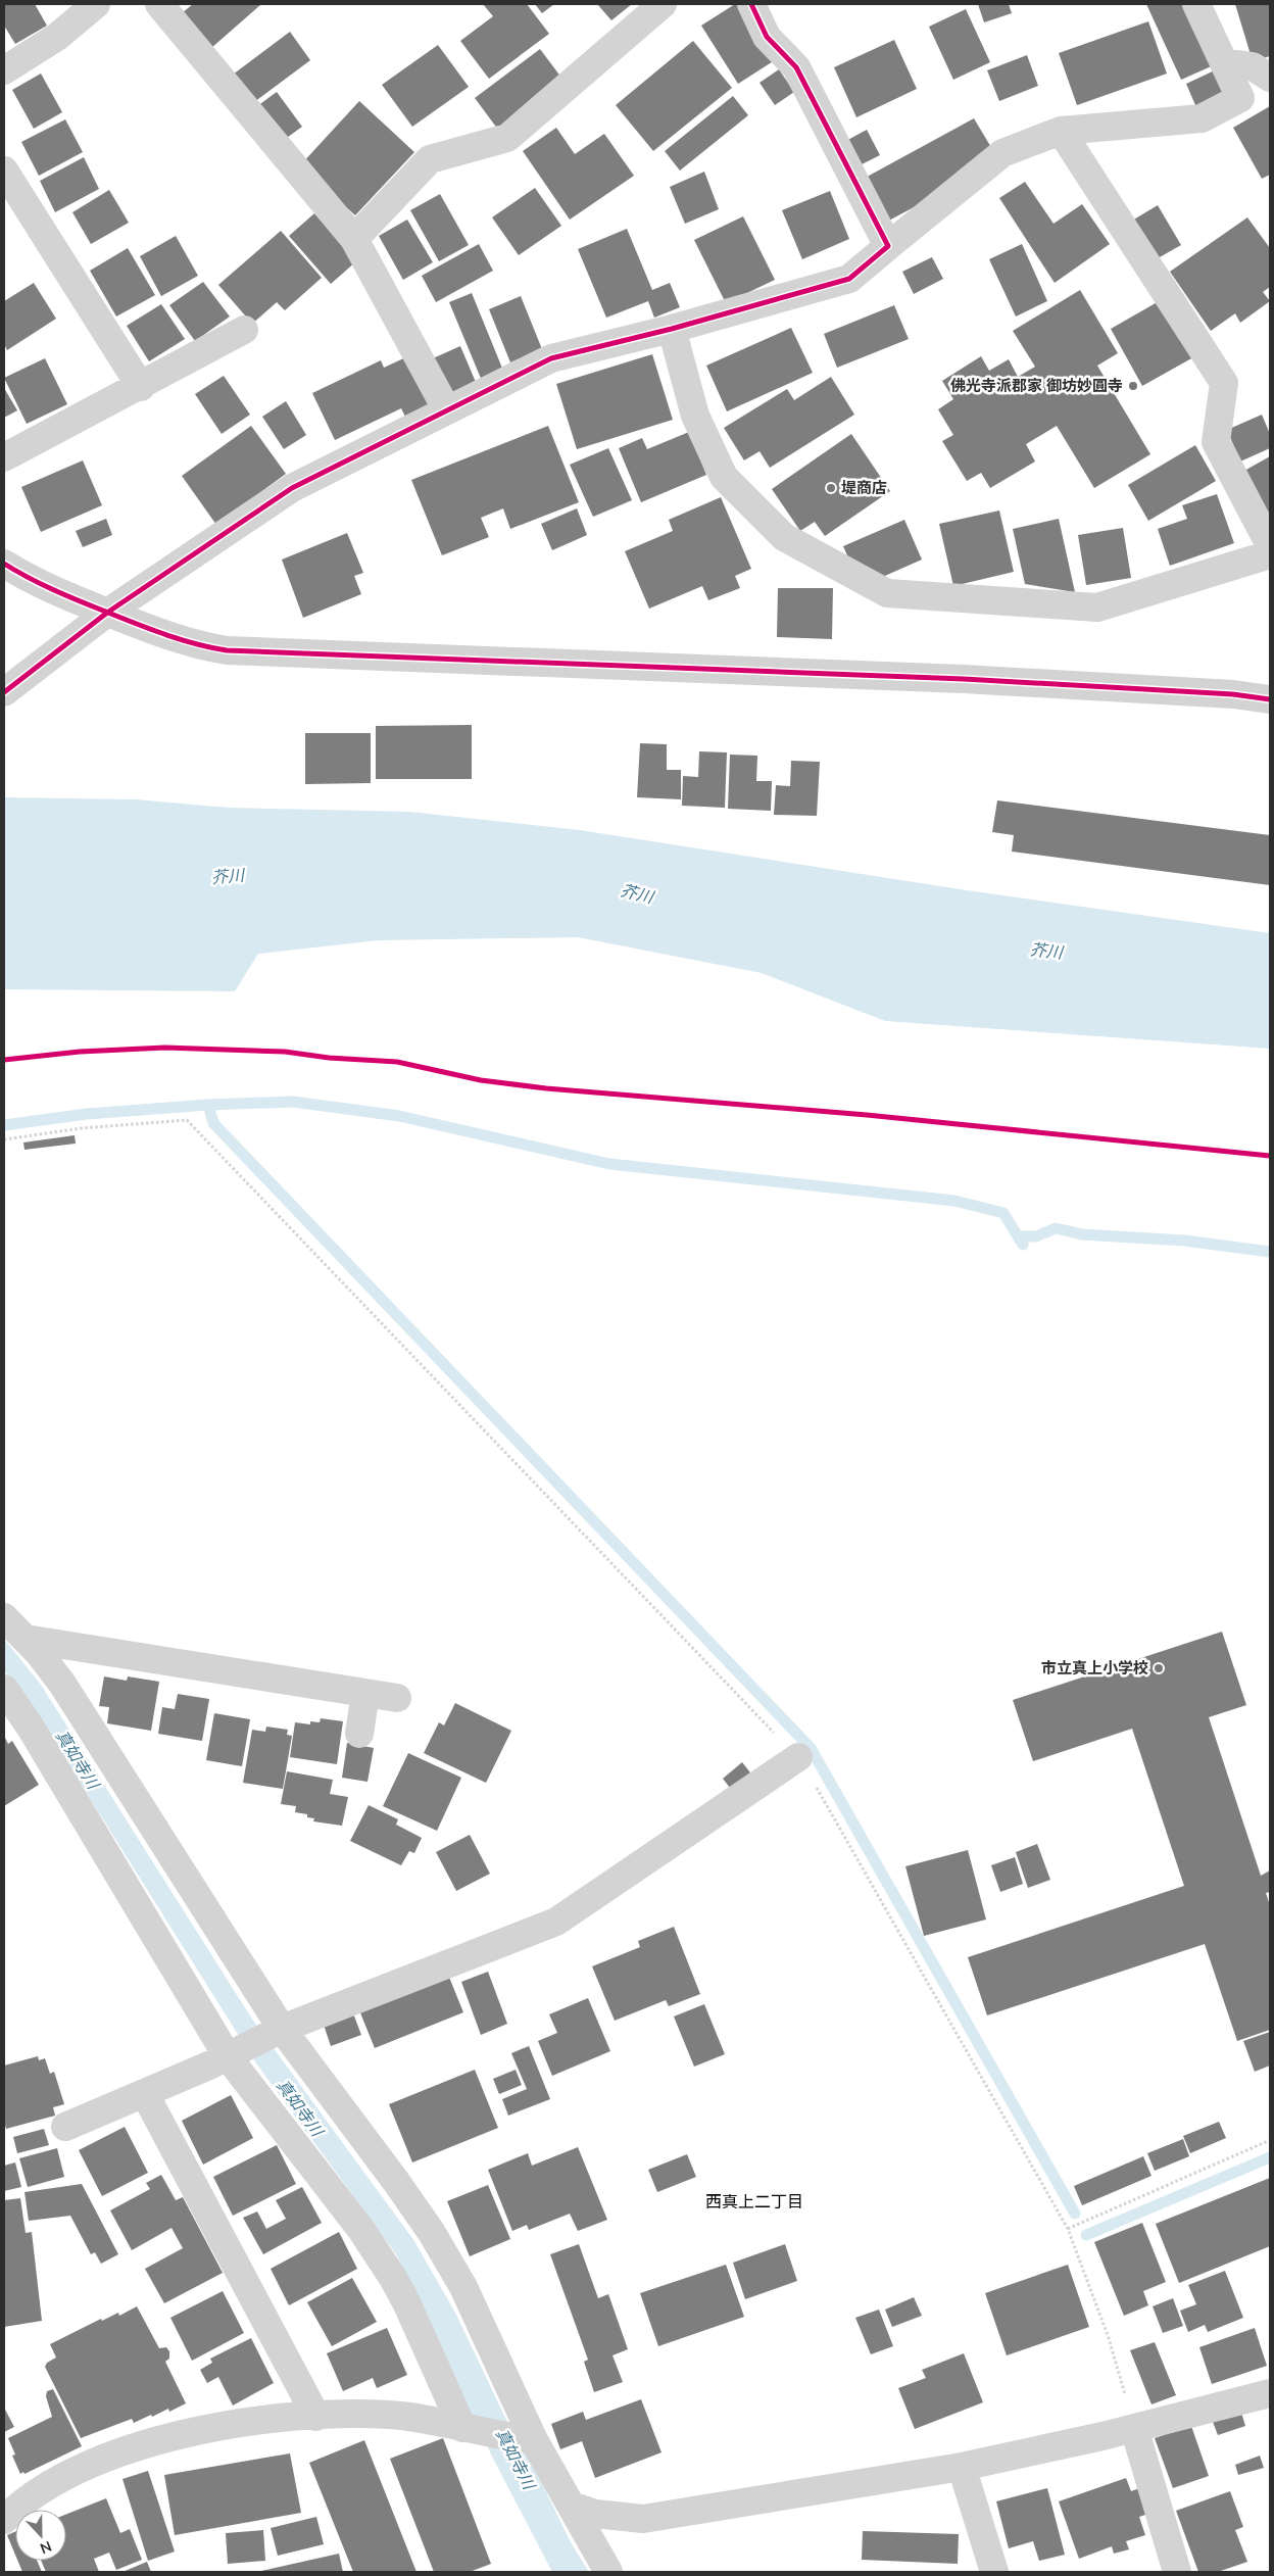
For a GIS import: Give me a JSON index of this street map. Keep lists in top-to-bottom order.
{
  "districts": ["西真上二丁目"],
  "water": ["芥川", "真如寺川"],
  "places": ["佛光寺派郡家 御坊妙圓寺", "堤商店", "市立真上小学校"],
  "north": "bottom"
}
